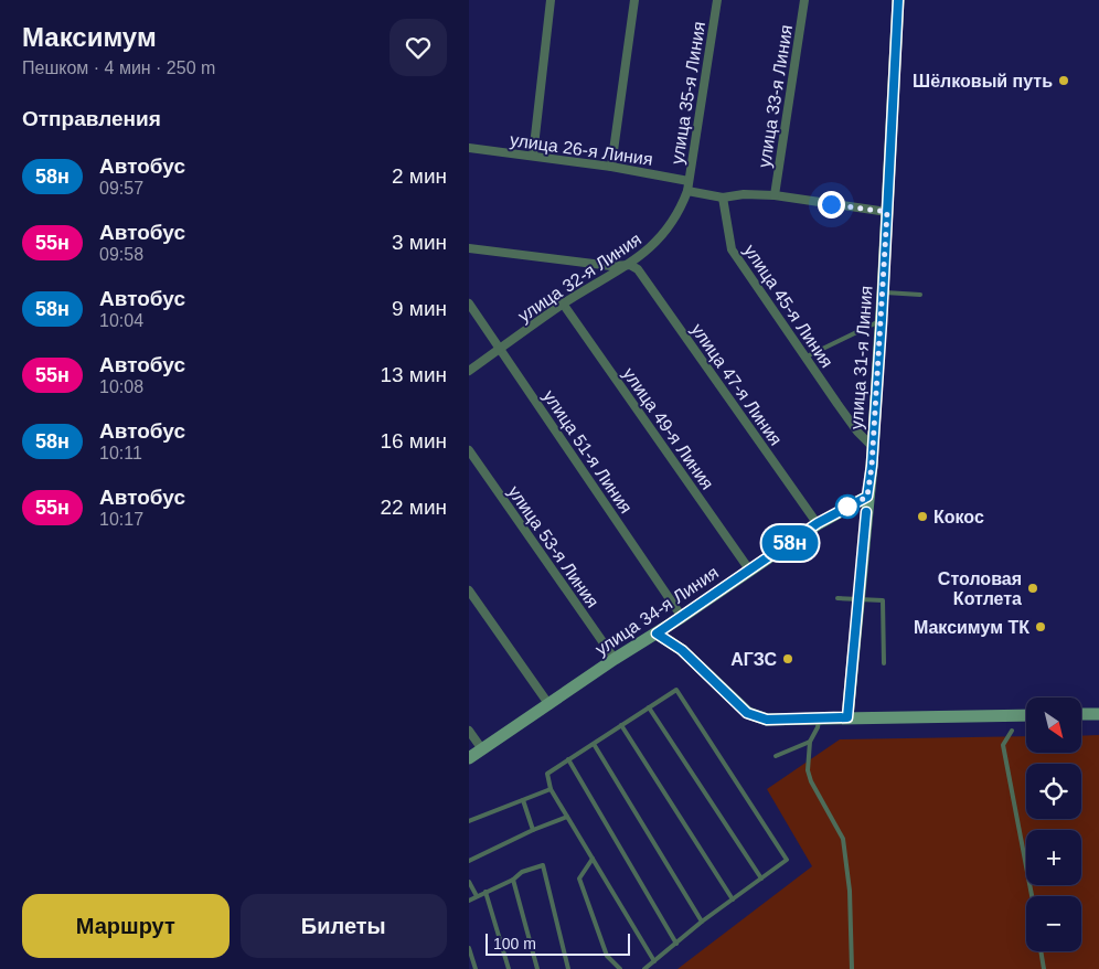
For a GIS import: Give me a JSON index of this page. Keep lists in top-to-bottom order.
{
  "streets": {
    "street": [
      "улица 35-я Линия",
      "улица 33-я Линия",
      "улица 26-я Линия",
      "улица 32-я Линия",
      "улица 45-я Линия",
      "улица 31-я Линия",
      "улица 47-я Линия",
      "улица 49-я Линия",
      "улица 51-я Линия",
      "улица 53-я Линия",
      "улица 34-я Линия"
    ]
  },
  "crossings": [
    ["улица 35-я Линия", "улица 26-я Линия"],
    ["улица 35-я Линия", "улица 32-я Линия"],
    ["улица 32-я Линия", "улица 47-я Линия"],
    ["улица 32-я Линия", "улица 49-я Линия"],
    ["улица 32-я Линия", "улица 51-я Линия"],
    ["улица 45-я Линия", "улица 31-я Линия"],
    ["улица 31-я Линия", "улица 34-я Линия"],
    ["улица 47-я Линия", "улица 34-я Линия"],
    ["улица 49-я Линия", "улица 34-я Линия"],
    ["улица 51-я Линия", "улица 34-я Линия"],
    ["улица 53-я Линия", "улица 34-я Линия"]
  ],
  "places": [
    "Шёлковый путь",
    "Кокос",
    "Столовая Котлета",
    "Максимум ТК",
    "АГЗС"
  ],
  "lines": ["bus line 58н"],
  "scale_bar": "100 m",
  "north": "bottom right",
  "page": {
    "heading": [
      ["Максимум", "Пешком · 4 мин · 250 m"],
      "Отправления"
    ],
    "on_map": "58н",
    "list": [
      {
        "mark": "58н",
        "name": "Автобус",
        "note": "09:57",
        "value": "2 мин"
      },
      {
        "mark": "55н",
        "name": "Автобус",
        "note": "09:58",
        "value": "3 мин"
      },
      {
        "mark": "58н",
        "name": "Автобус",
        "note": "10:04",
        "value": "9 мин"
      },
      {
        "mark": "55н",
        "name": "Автобус",
        "note": "10:08",
        "value": "13 мин"
      },
      {
        "mark": "58н",
        "name": "Автобус",
        "note": "10:11",
        "value": "16 мин"
      },
      {
        "mark": "55н",
        "name": "Автобус",
        "note": "10:17",
        "value": "22 мин"
      }
    ],
    "map_buttons": ["+", "−"],
    "buttons": ["Маршрут", "Билеты"],
    "scale": "100 m"
  }
}
